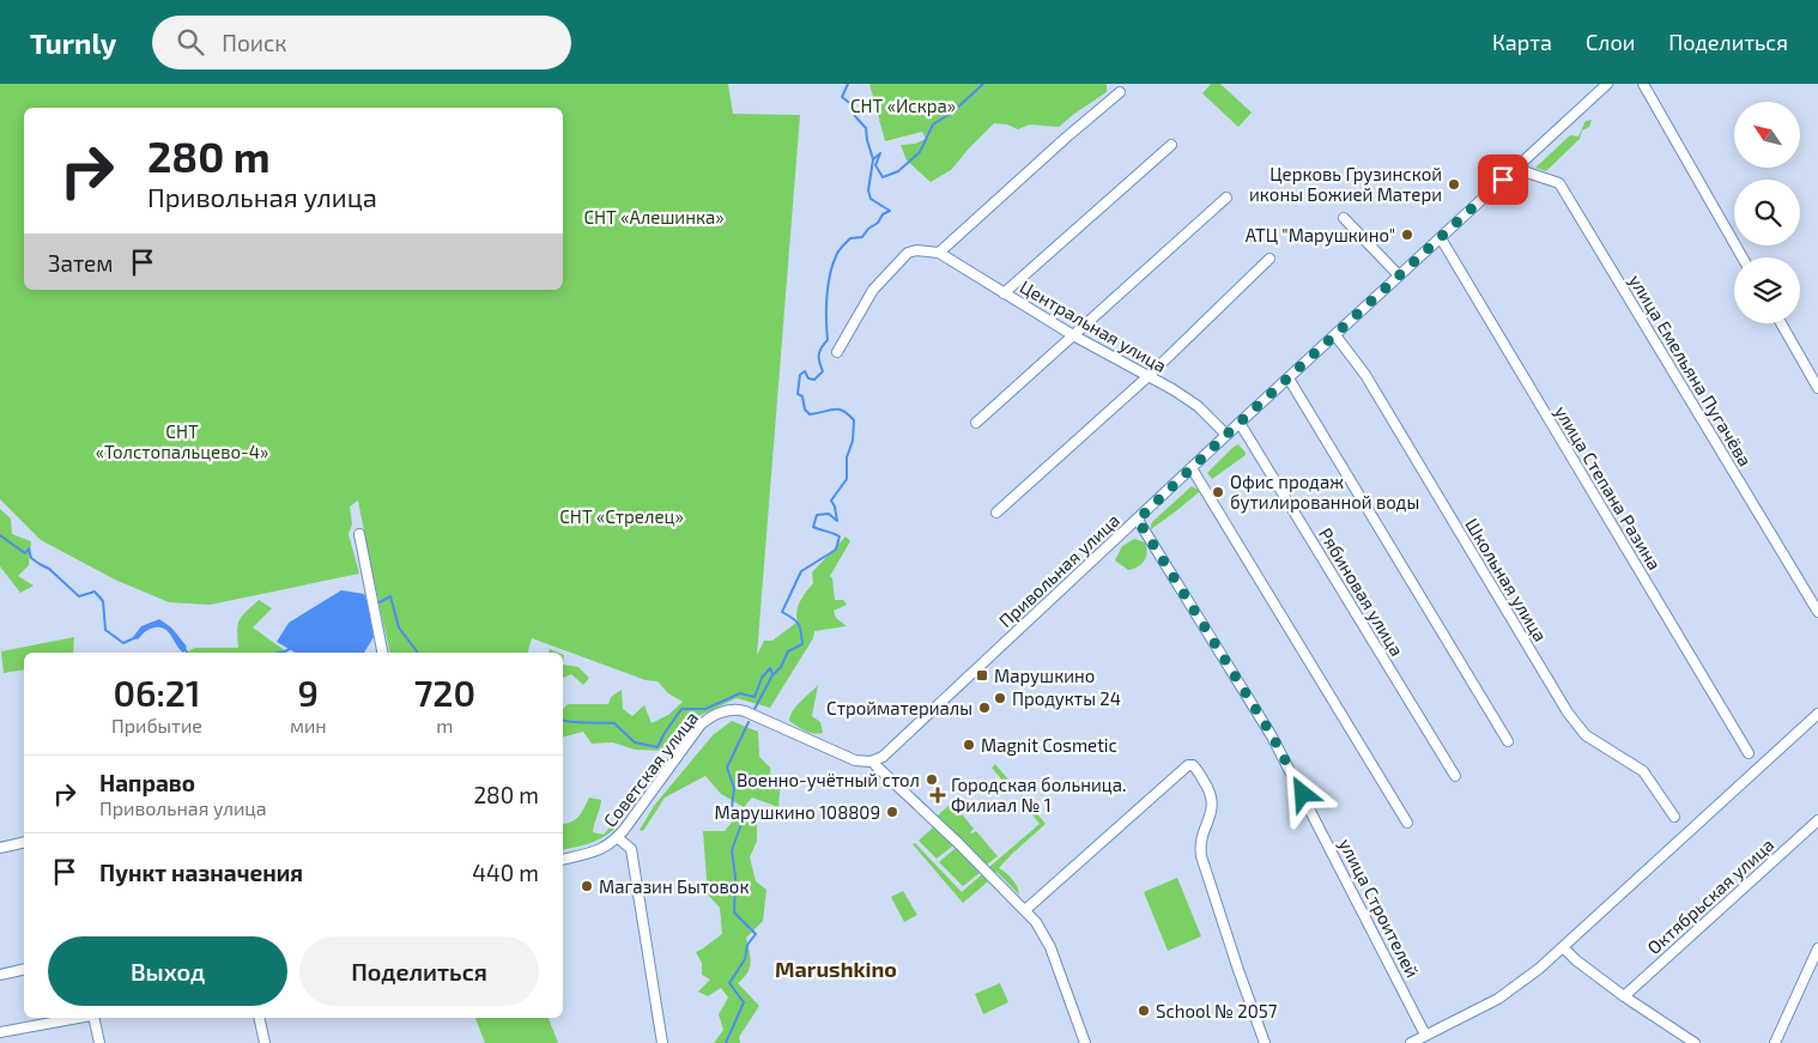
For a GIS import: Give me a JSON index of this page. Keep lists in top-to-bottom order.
{
  "streets": {
    "street": [
      "Центральная улица",
      "улица Емельяна Пугачёва",
      "улица Степана Разина",
      "Привольная улица",
      "Школьная улица",
      "Рябиновая улица",
      "Советская улица",
      "Октябрьская улица",
      "улица Строителей"
    ]
  },
  "crossings": [
    ["Центральная улица", "Привольная улица"],
    ["улица Емельяна Пугачёва", "Привольная улица"],
    ["улица Степана Разина", "Привольная улица"],
    ["Привольная улица", "Школьная улица"],
    ["Привольная улица", "Рябиновая улица"],
    ["Привольная улица", "Советская улица"],
    ["Привольная улица", "улица Строителей"]
  ],
  "districts": ["Marushkino"],
  "parks": [
    "СНТ «Искра»",
    "СНТ «Алешинка»",
    "СНТ «Толстопальцево-4»",
    "СНТ «Стрелец»"
  ],
  "places": {
    "other": [
      "Церковь Грузинской иконы Божией Матери",
      "АТЦ \"Марушкино\"",
      "Офис продаж бутилированной воды",
      "Продукты 24",
      "Стройматериалы",
      "Magnit Cosmetic",
      "Военно-учётный стол",
      "Марушкино 108809",
      "Магазин Бытовок",
      "School № 2057"
    ],
    "transit": ["Марушкино"],
    "health": ["Городская больница. Филиал № 1"]
  },
  "north": "top left",
  "page": {
    "header": "Turnly",
    "search": "Поиск",
    "nav": ["Карта", "Слои", "Поделиться"],
    "turn": ["280 m", "Привольная улица"],
    "then": "Затем",
    "eta": [
      "06:21",
      "Прибытие",
      "9",
      "мин",
      "720",
      "m"
    ],
    "list": [
      {
        "name": "Направо",
        "note": "Привольная улица",
        "value": "280 m"
      },
      {
        "name": "Пункт назначения",
        "value": "440 m"
      }
    ],
    "buttons": ["Выход", "Поделиться"]
  }
}
